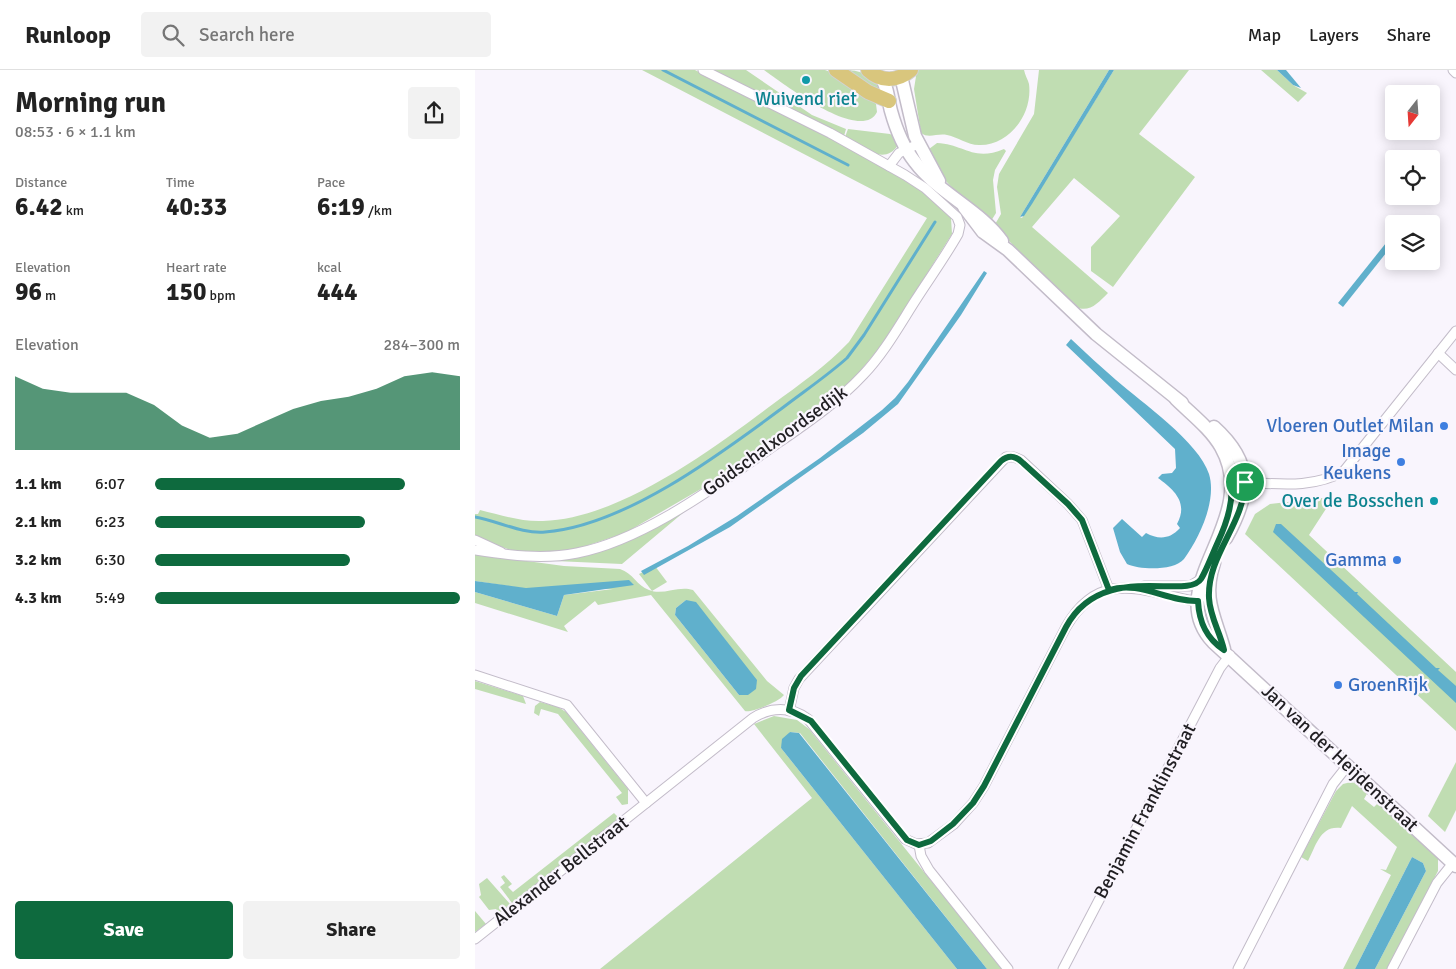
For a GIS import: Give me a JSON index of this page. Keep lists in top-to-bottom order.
{
  "streets": {
    "street": [
      "Goidschalxoordsedijk",
      "Jan van der Heijdenstraat",
      "Benjamin Franklinstraat",
      "Alexander Bellstraat"
    ]
  },
  "crossings": [
    ["Jan van der Heijdenstraat", "Benjamin Franklinstraat"]
  ],
  "places": [
    "Wuivend riet",
    "Vloeren Outlet Milan",
    "Image Keukens",
    "Over de Bosschen",
    "Gamma",
    "GroenRijk"
  ],
  "north": "bottom",
  "page": {
    "header": "Runloop",
    "search": "Search here",
    "nav": ["Map", "Layers", "Share"],
    "heading": ["Morning run", "08:53 · 6 × 1.1 km"],
    "stats": [
      ["Distance", "6.42 km"],
      ["Time", "40:33"],
      ["Pace", "6:19 /km"],
      ["Elevation", "96 m"],
      ["Heart rate", "150 bpm"],
      ["kcal", "444"]
    ],
    "chart": ["Elevation", "284–300 m"],
    "list": [
      {
        "name": "1.1 km",
        "note": "6:07"
      },
      {
        "name": "2.1 km",
        "note": "6:23"
      },
      {
        "name": "3.2 km",
        "note": "6:30"
      },
      {
        "name": "4.3 km",
        "note": "5:49"
      }
    ],
    "buttons": ["Save", "Share"]
  }
}
